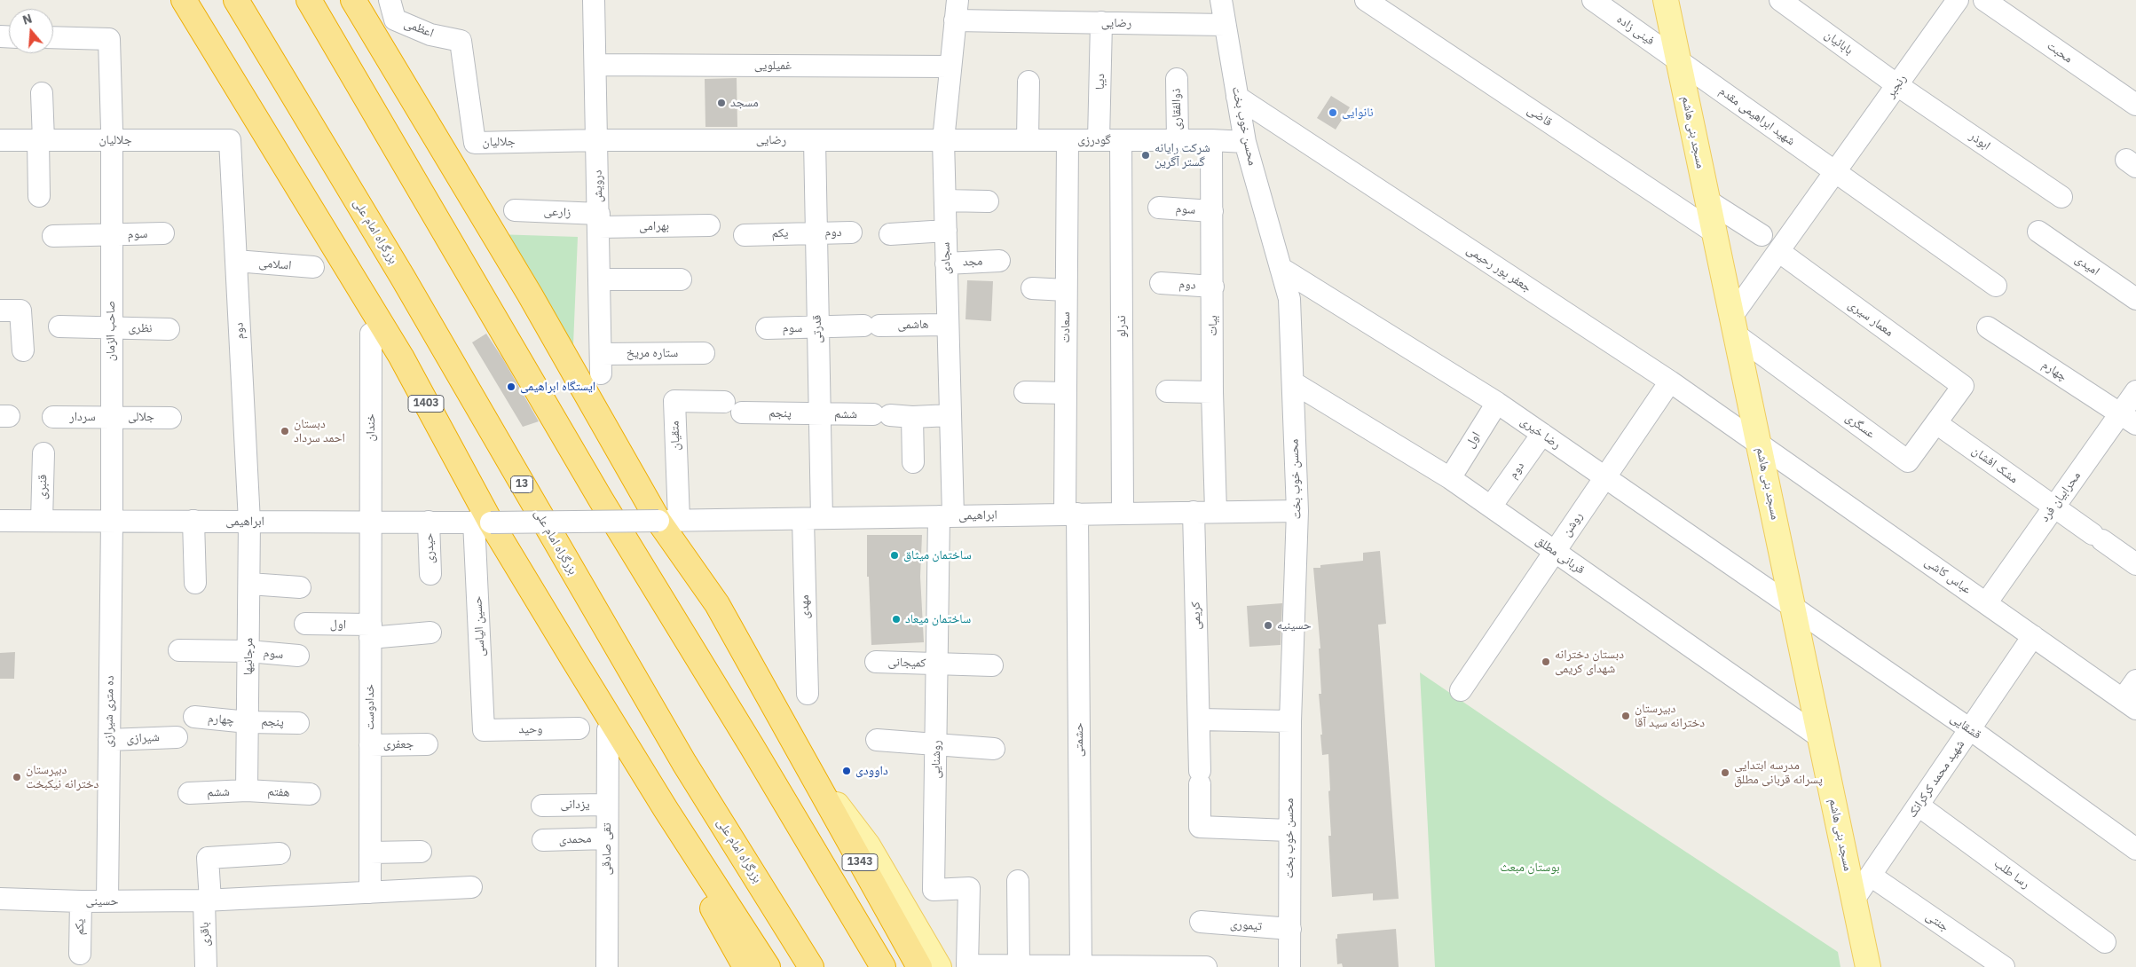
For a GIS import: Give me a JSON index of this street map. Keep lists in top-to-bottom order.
{
  "streets": {
    "highway": [
      "بزرگراه امام علی",
      "1403",
      "13",
      "1343"
    ],
    "main road": ["مسجد بنی هاشم"],
    "street": [
      "رضایی",
      "اعظمی",
      "فینی زاده",
      "بابائیان",
      "محبت",
      "غمیلویی",
      "دیبا",
      "رنجبر",
      "ذوالفقاری",
      "قاضی",
      "شهید ابراهیمی مقدم",
      "محسن خوب بخت",
      "جلالیان",
      "گودرزی",
      "ابوذر",
      "درویش",
      "سوم",
      "زارعی",
      "بهرامی",
      "دوم",
      "یکم",
      "سجادی",
      "مجد",
      "اسلامی",
      "امیدی",
      "جعفر پور رحیمی",
      "معمار سیری",
      "هاشمی",
      "بیات",
      "ندرلو",
      "سعادت",
      "نظری",
      "قدرتی",
      "صاحب الزمان",
      "ستاره مریخ",
      "چهارم",
      "پنجم",
      "ششم",
      "سردار",
      "جلالی",
      "عسگری",
      "خندان",
      "رضا خیری",
      "متقیان",
      "اول",
      "مشک افشان",
      "قنبری",
      "محرابیان فرد",
      "ابراهیمی",
      "روشن",
      "حیدری",
      "قربانی مطلق",
      "عباس کاشی",
      "مهدی",
      "کریمی",
      "حسین الیاسی",
      "مرجانیها",
      "کمیجانی",
      "خدادوست",
      "ده متری شیرازی",
      "قشقایی",
      "وحید",
      "شیرازی",
      "حشمتی",
      "جعفری",
      "روشنایی",
      "شهید محمد کرکرانک",
      "هفتم",
      "یزدانی",
      "محمدی",
      "تقی صادقی",
      "رسا طلب",
      "حسینی",
      "جنتی",
      "تیموری",
      "باقری"
    ]
  },
  "crossings": [
    ["رضایی", "دیبا"],
    ["رضایی", "محسن خوب بخت"],
    ["رضایی", "جلالیان"],
    ["رضایی", "گودرزی"],
    ["رضایی", "درویش"],
    ["رضایی", "سجادی"],
    ["رضایی", "قدرتی"],
    ["اعظمی", "جلالیان"],
    ["فینی زاده", "شهید ابراهیمی مقدم"],
    ["فینی زاده", "مسجد بنی هاشم"],
    ["بابائیان", "رنجبر"],
    ["بابائیان", "ابوذر"],
    ["غمیلویی", "درویش"],
    ["غمیلویی", "سجادی"],
    ["دیبا", "گودرزی"],
    ["رنجبر", "شهید ابراهیمی مقدم"],
    ["رنجبر", "مسجد بنی هاشم"],
    ["رنجبر", "ابوذر"],
    ["رنجبر", "معمار سیری"],
    ["رنجبر", "عسگری"],
    ["ذوالفقاری", "گودرزی"],
    ["قاضی", "مسجد بنی هاشم"],
    ["شهید ابراهیمی مقدم", "مسجد بنی هاشم"],
    ["محسن خوب بخت", "گودرزی"],
    ["محسن خوب بخت", "جعفر پور رحیمی"],
    ["محسن خوب بخت", "رضا خیری"],
    ["محسن خوب بخت", "ابراهیمی"],
    ["محسن خوب بخت", "قربانی مطلق"],
    ["محسن خوب بخت", "کریمی"],
    ["محسن خوب بخت", "تیموری"],
    ["مسجد بنی هاشم", "جعفر پور رحیمی"],
    ["مسجد بنی هاشم", "عسگری"],
    ["مسجد بنی هاشم", "رضا خیری"],
    ["مسجد بنی هاشم", "قربانی مطلق"],
    ["مسجد بنی هاشم", "عباس کاشی"],
    ["مسجد بنی هاشم", "قشقایی"],
    ["مسجد بنی هاشم", "شهید محمد کرکرانک"],
    ["جلالیان", "درویش"],
    ["جلالیان", "دوم"],
    ["جلالیان", "صاحب الزمان"],
    ["گودرزی", "سجادی"],
    ["گودرزی", "بیات"],
    ["گودرزی", "ندرلو"],
    ["گودرزی", "سعادت"],
    ["درویش", "زارعی"],
    ["درویش", "بهرامی"],
    ["درویش", "ستاره مریخ"],
    ["سوم", "هاشمی"],
    ["سوم", "بیات"],
    ["سوم", "قدرتی"],
    ["سوم", "صاحب الزمان"],
    ["سوم", "مرجانیها"],
    ["زارعی", "بهرامی"],
    ["دوم", "یکم"],
    ["دوم", "اسلامی"],
    ["دوم", "بیات"],
    ["دوم", "قدرتی"],
    ["دوم", "رضا خیری"],
    ["دوم", "ابراهیمی"],
    ["دوم", "قربانی مطلق"],
    ["دوم", "مرجانیها"],
    ["یکم", "قدرتی"],
    ["یکم", "حسینی"],
    ["سجادی", "مجد"],
    ["سجادی", "هاشمی"],
    ["سجادی", "ابراهیمی"],
    ["سجادی", "روشنایی"],
    ["جعفر پور رحیمی", "روشن"],
    ["جعفر پور رحیمی", "عباس کاشی"],
    ["معمار سیری", "عسگری"],
    ["هاشمی", "قدرتی"],
    ["بیات", "ابراهیمی"],
    ["ندرلو", "ابراهیمی"],
    ["سعادت", "ابراهیمی"],
    ["سعادت", "حشمتی"],
    ["نظری", "صاحب الزمان"],
    ["قدرتی", "پنجم"],
    ["قدرتی", "ششم"],
    ["قدرتی", "ابراهیمی"],
    ["قدرتی", "مهدی"],
    ["صاحب الزمان", "سردار"],
    ["صاحب الزمان", "جلالی"],
    ["صاحب الزمان", "ابراهیمی"],
    ["صاحب الزمان", "ده متری شیرازی"],
    ["چهارم", "پنجم"],
    ["چهارم", "محرابیان فرد"],
    ["چهارم", "مرجانیها"],
    ["1403", "ابراهیمی"],
    ["1403", "حسین الیاسی"],
    ["پنجم", "ششم"],
    ["پنجم", "متقیان"],
    ["پنجم", "مرجانیها"],
    ["ششم", "مرجانیها"],
    ["ششم", "هفتم"],
    ["سردار", "جلالی"],
    ["عسگری", "مشک افشان"],
    ["خندان", "ابراهیمی"],
    ["خندان", "خدادوست"],
    ["رضا خیری", "اول"],
    ["رضا خیری", "روشن"],
    ["رضا خیری", "قشقایی"],
    ["متقیان", "ابراهیمی"],
    ["اول", "قربانی مطلق"],
    ["اول", "خدادوست"],
    ["مشک افشان", "محرابیان فرد"],
    ["قنبری", "ابراهیمی"],
    ["محرابیان فرد", "عباس کاشی"],
    ["ابراهیمی", "حیدری"],
    ["ابراهیمی", "مهدی"],
    ["ابراهیمی", "کریمی"],
    ["ابراهیمی", "حسین الیاسی"],
    ["ابراهیمی", "مرجانیها"],
    ["ابراهیمی", "خدادوست"],
    ["ابراهیمی", "ده متری شیرازی"],
    ["ابراهیمی", "حشمتی"],
    ["ابراهیمی", "روشنایی"],
    ["روشن", "قربانی مطلق"],
    ["عباس کاشی", "شهید محمد کرکرانک"],
    ["حسین الیاسی", "وحید"],
    ["مرجانیها", "هفتم"],
    ["کمیجانی", "روشنایی"],
    ["خدادوست", "جعفری"],
    ["ده متری شیرازی", "شیرازی"],
    ["ده متری شیرازی", "حسینی"],
    ["قشقایی", "شهید محمد کرکرانک"],
    ["شهید محمد کرکرانک", "رسا طلب"],
    ["شهید محمد کرکرانک", "جنتی"],
    ["یزدانی", "تقی صادقی"],
    ["محمدی", "تقی صادقی"],
    ["حسینی", "باقری"]
  ],
  "parks": ["بوستان مبعث"],
  "places": [
    "مسجد",
    "نانوایی",
    "شرکت رایانه گستر آگرین",
    "ایستگاه ابراهیمی",
    "دبستان احمد سرداد",
    "ساختمان میثاق",
    "ساختمان میعاد",
    "حسینیه",
    "دبستان دخترانه شهدای کریمی",
    "دبیرستان دخترانه سید آقا",
    "داوودی",
    "مدرسه ابتدایی پسرانه قربانی مطلق",
    "دبیرستان دخترانه نیکبخت"
  ],
  "north": "top"
}
